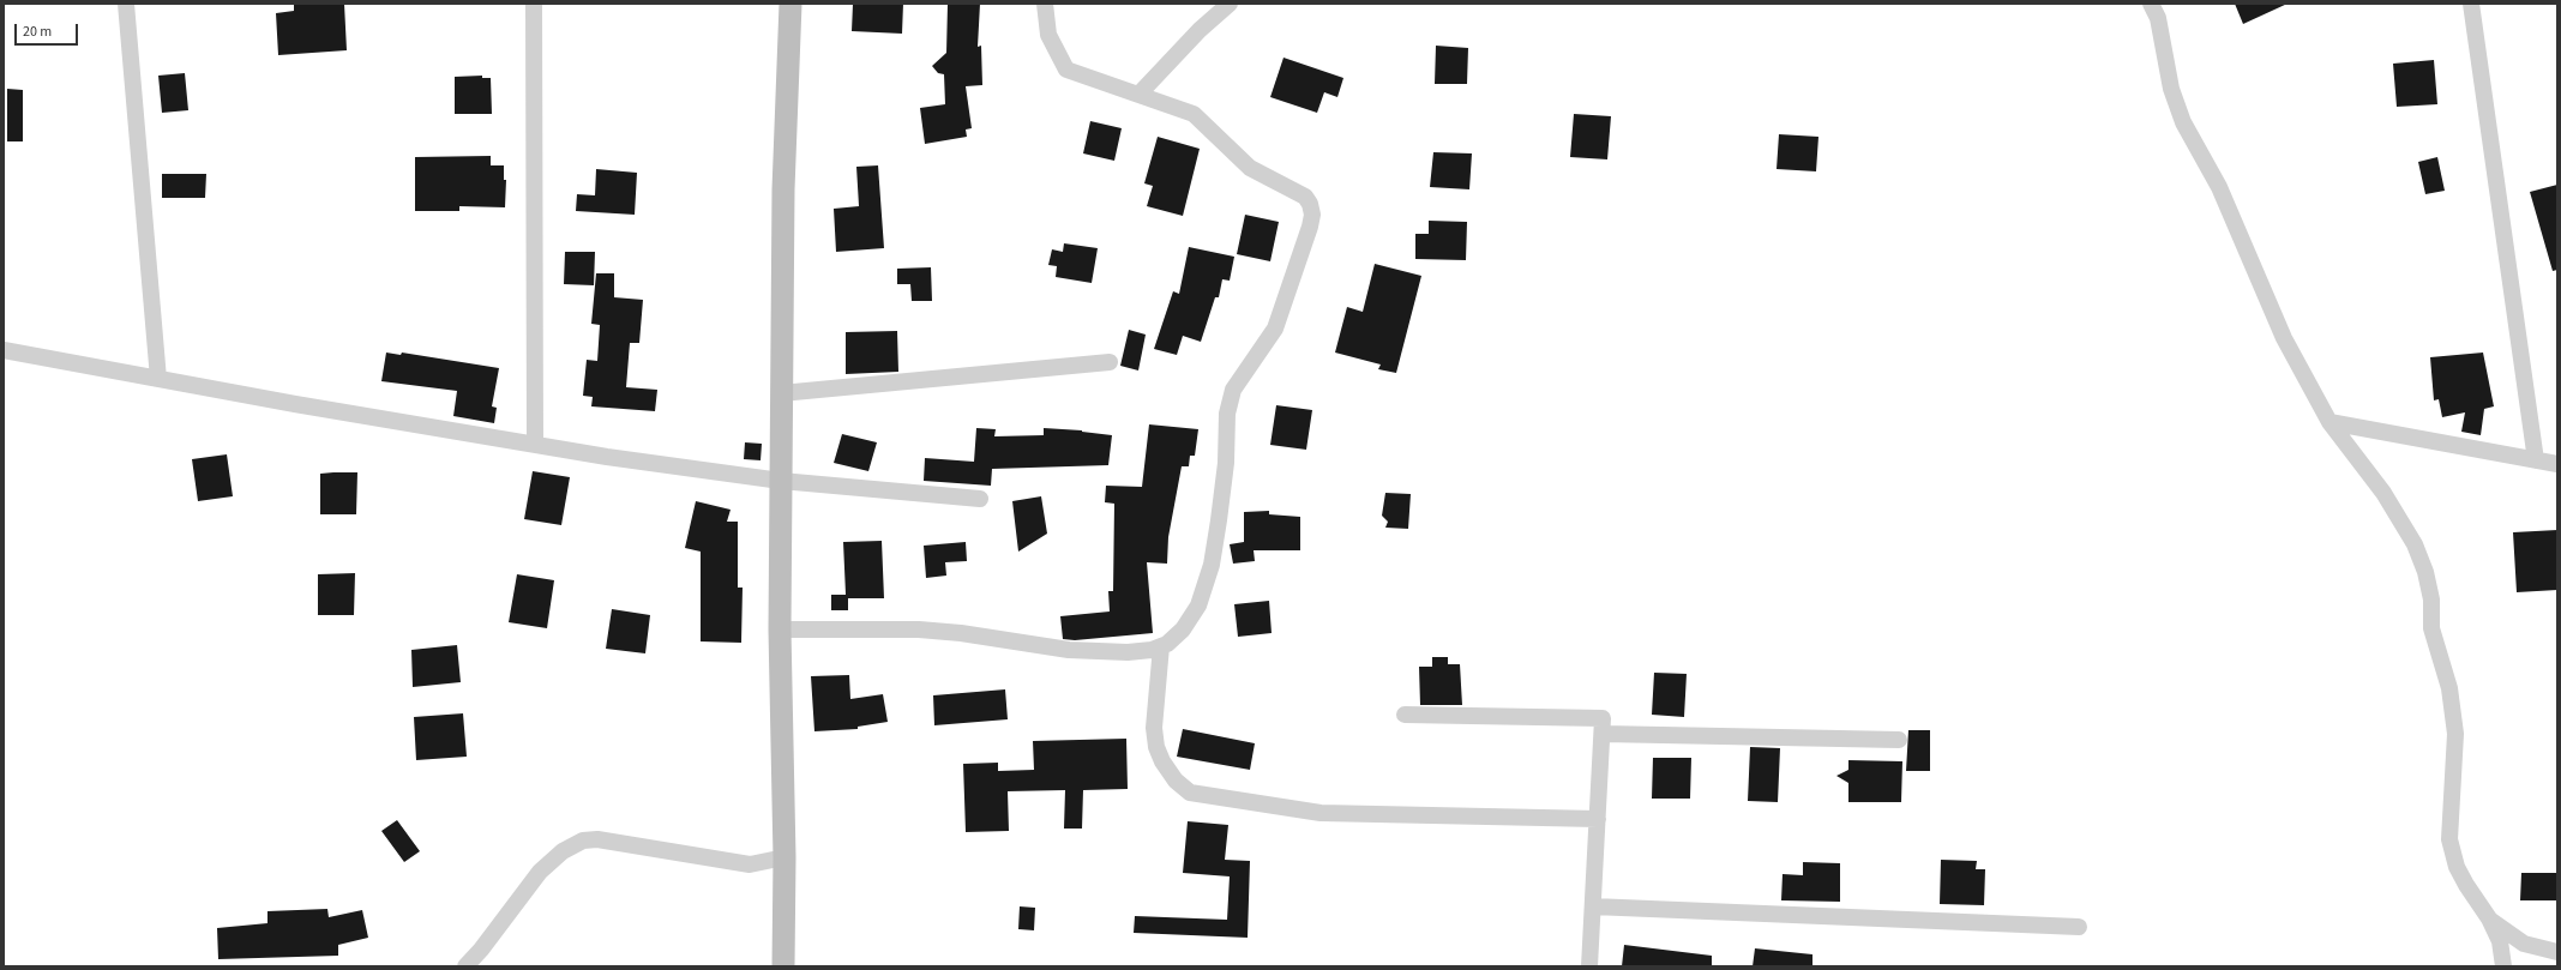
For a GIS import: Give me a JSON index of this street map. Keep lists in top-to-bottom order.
{
  "scale_bar": "20 m"
}
